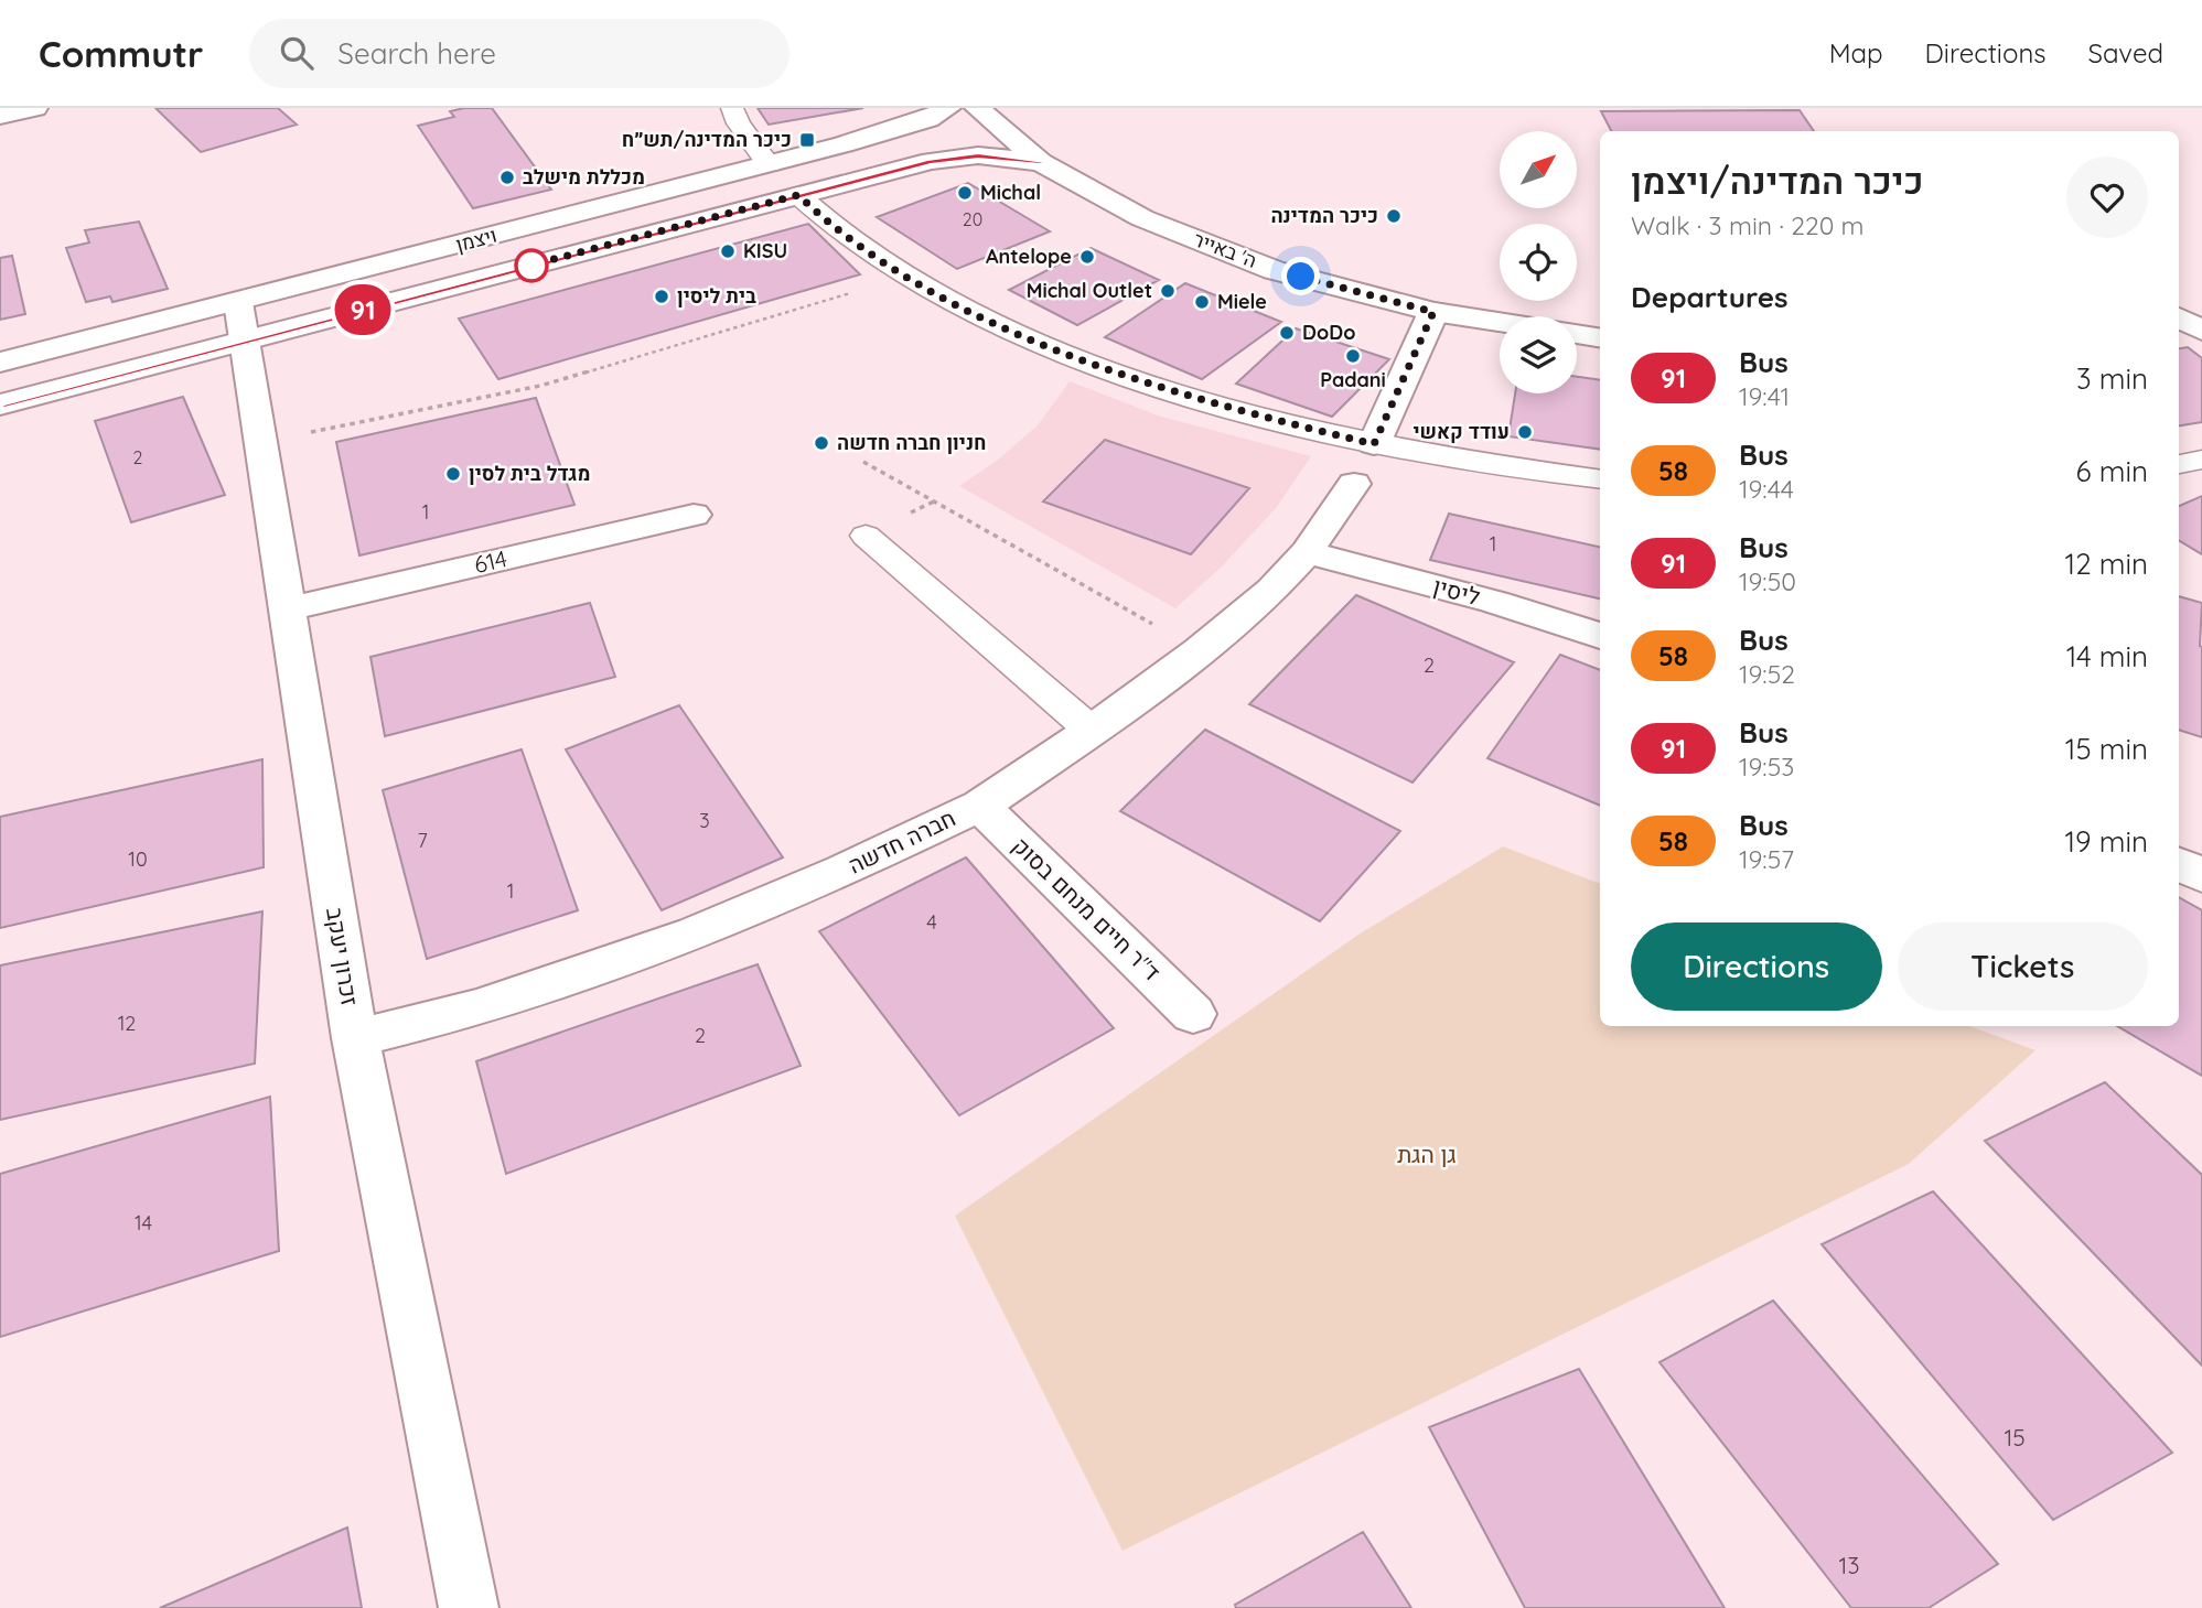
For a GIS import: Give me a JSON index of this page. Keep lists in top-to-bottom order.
{
  "streets": {
    "street": [
      "ויצמן",
      "ה' באייר",
      "614",
      "ליסין",
      "חברה חדשה",
      "ד\"ר חיים מנחם בסוק",
      "זכרון יעקב"
    ]
  },
  "crossings": [
    ["ויצמן", "ה' באייר"],
    ["ויצמן", "זכרון יעקב"],
    ["614", "זכרון יעקב"],
    ["ליסין", "חברה חדשה"],
    ["חברה חדשה", "ד\"ר חיים מנחם בסוק"],
    ["חברה חדשה", "זכרון יעקב"]
  ],
  "parks": ["גן הגת"],
  "places": {
    "transit": ["כיכר המדינה/תש״ח"],
    "other": [
      "מכללת מישלב",
      "Michal",
      "כיכר המדינה",
      "KISU",
      "Antelope",
      "Michal Outlet",
      "בית ליסין",
      "Miele",
      "DoDo",
      "Padani",
      "עודד קאשי",
      "חניון חברה חדשה",
      "מגדל בית לסין"
    ]
  },
  "lines": ["bus line 91"],
  "house_numbers": [
    "20",
    "2",
    "1",
    "1",
    "2",
    "3",
    "7",
    "10",
    "1",
    "4",
    "12",
    "2",
    "14",
    "15",
    "13"
  ],
  "north": "top right",
  "page": {
    "header": "Commutr",
    "search": "Search here",
    "nav": ["Map", "Directions", "Saved"],
    "on_map": "91",
    "heading": [
      ["כיכר המדינה/ויצמן", "Walk · 3 min · 220 m"],
      "Departures"
    ],
    "list": [
      {
        "mark": "91",
        "name": "Bus",
        "note": "19:41",
        "value": "3 min"
      },
      {
        "mark": "58",
        "name": "Bus",
        "note": "19:44",
        "value": "6 min"
      },
      {
        "mark": "91",
        "name": "Bus",
        "note": "19:50",
        "value": "12 min"
      },
      {
        "mark": "58",
        "name": "Bus",
        "note": "19:52",
        "value": "14 min"
      },
      {
        "mark": "91",
        "name": "Bus",
        "note": "19:53",
        "value": "15 min"
      },
      {
        "mark": "58",
        "name": "Bus",
        "note": "19:57",
        "value": "19 min"
      }
    ],
    "buttons": ["Directions", "Tickets"]
  }
}
